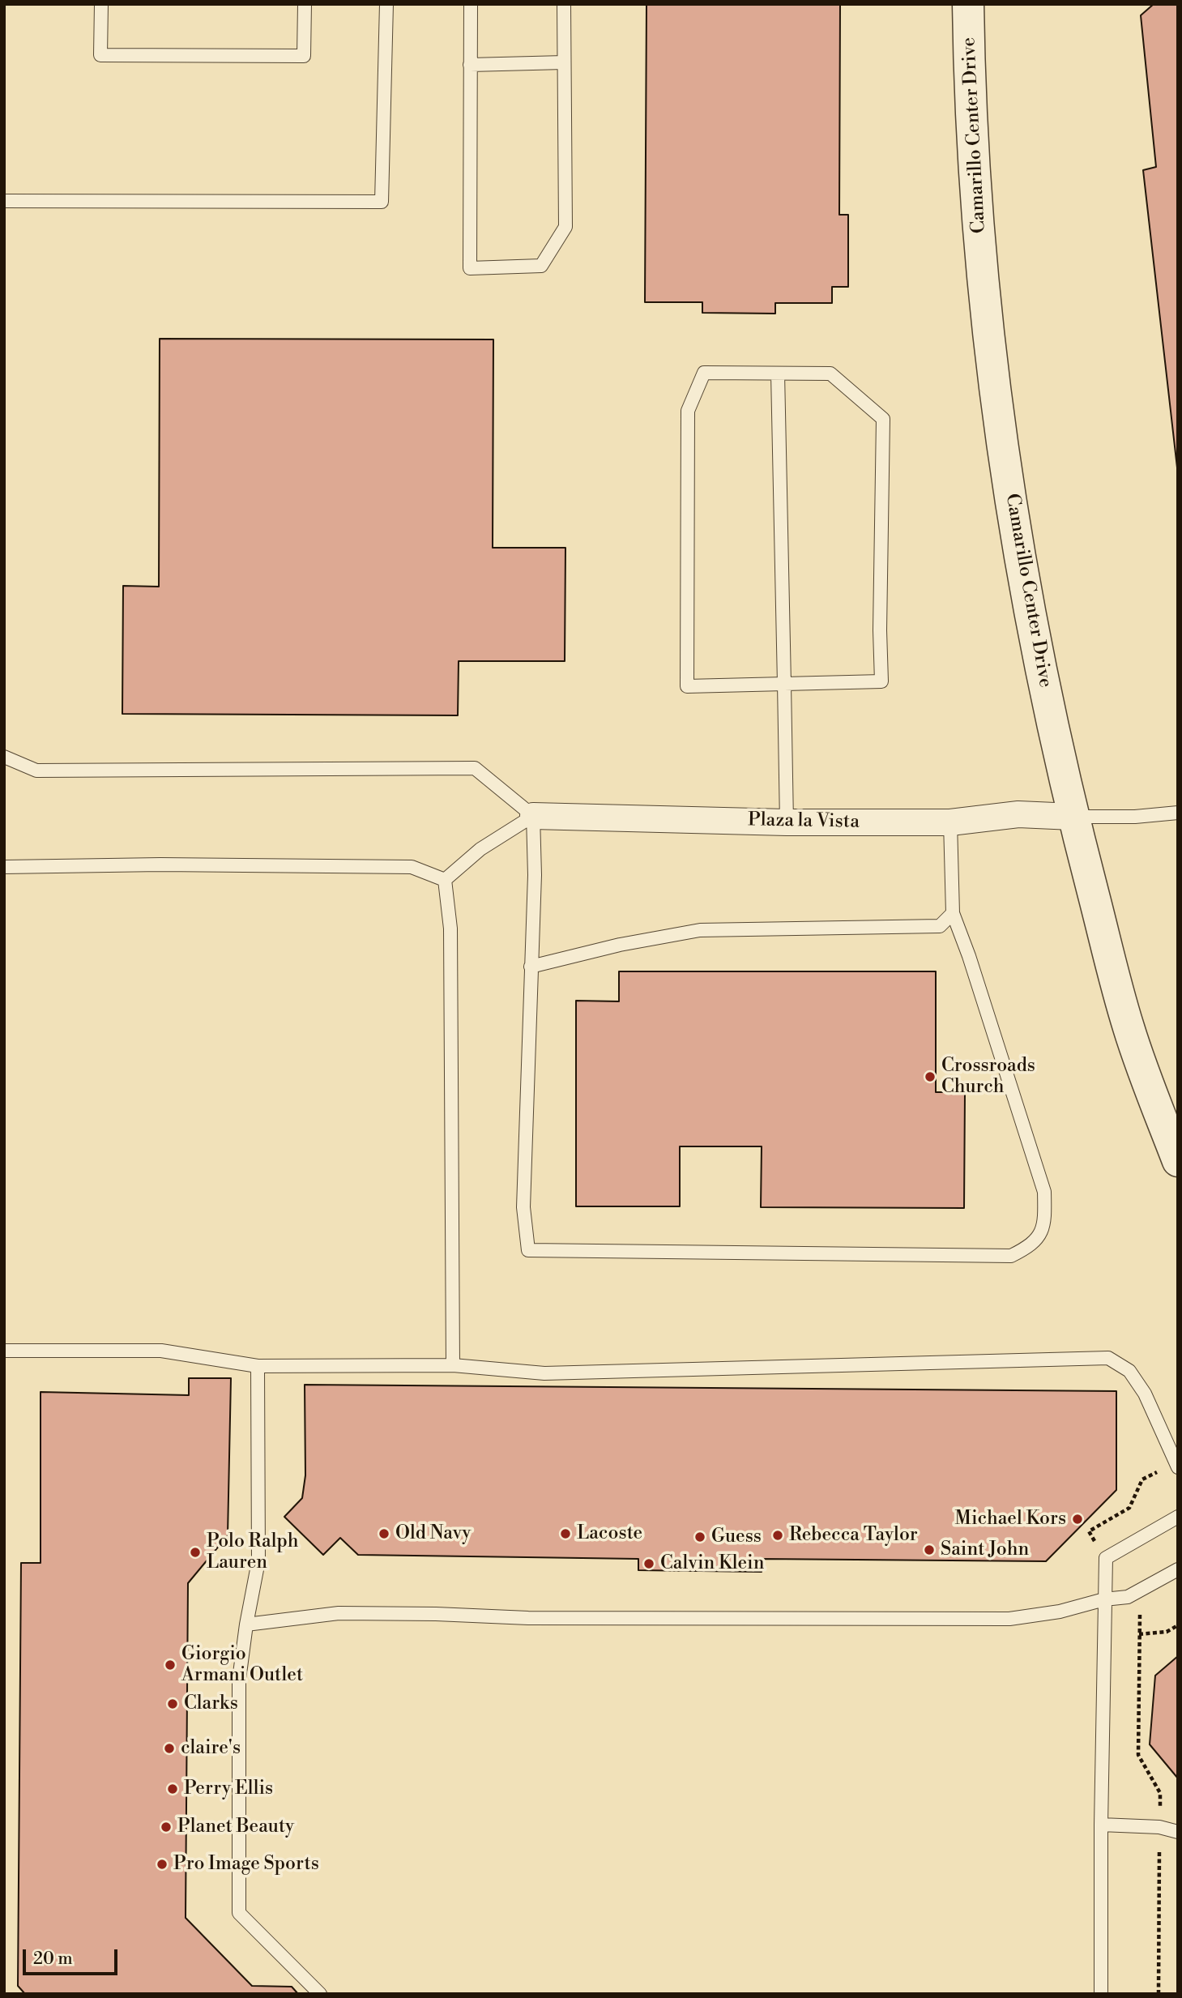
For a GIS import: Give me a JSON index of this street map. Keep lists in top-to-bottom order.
{
  "streets": {
    "street": ["Camarillo Center Drive", "Plaza la Vista"]
  },
  "crossings": [
    ["Camarillo Center Drive", "Plaza la Vista"]
  ],
  "places": [
    "Crossroads Church",
    "Michael Kors",
    "Old Navy",
    "Lacoste",
    "Rebecca Taylor",
    "Guess",
    "Saint John",
    "Polo Ralph Lauren",
    "Calvin Klein",
    "Giorgio Armani Outlet",
    "Clarks",
    "claire's",
    "Perry Ellis",
    "Planet Beauty",
    "Pro Image Sports"
  ],
  "scale_bar": "20 m"
}
